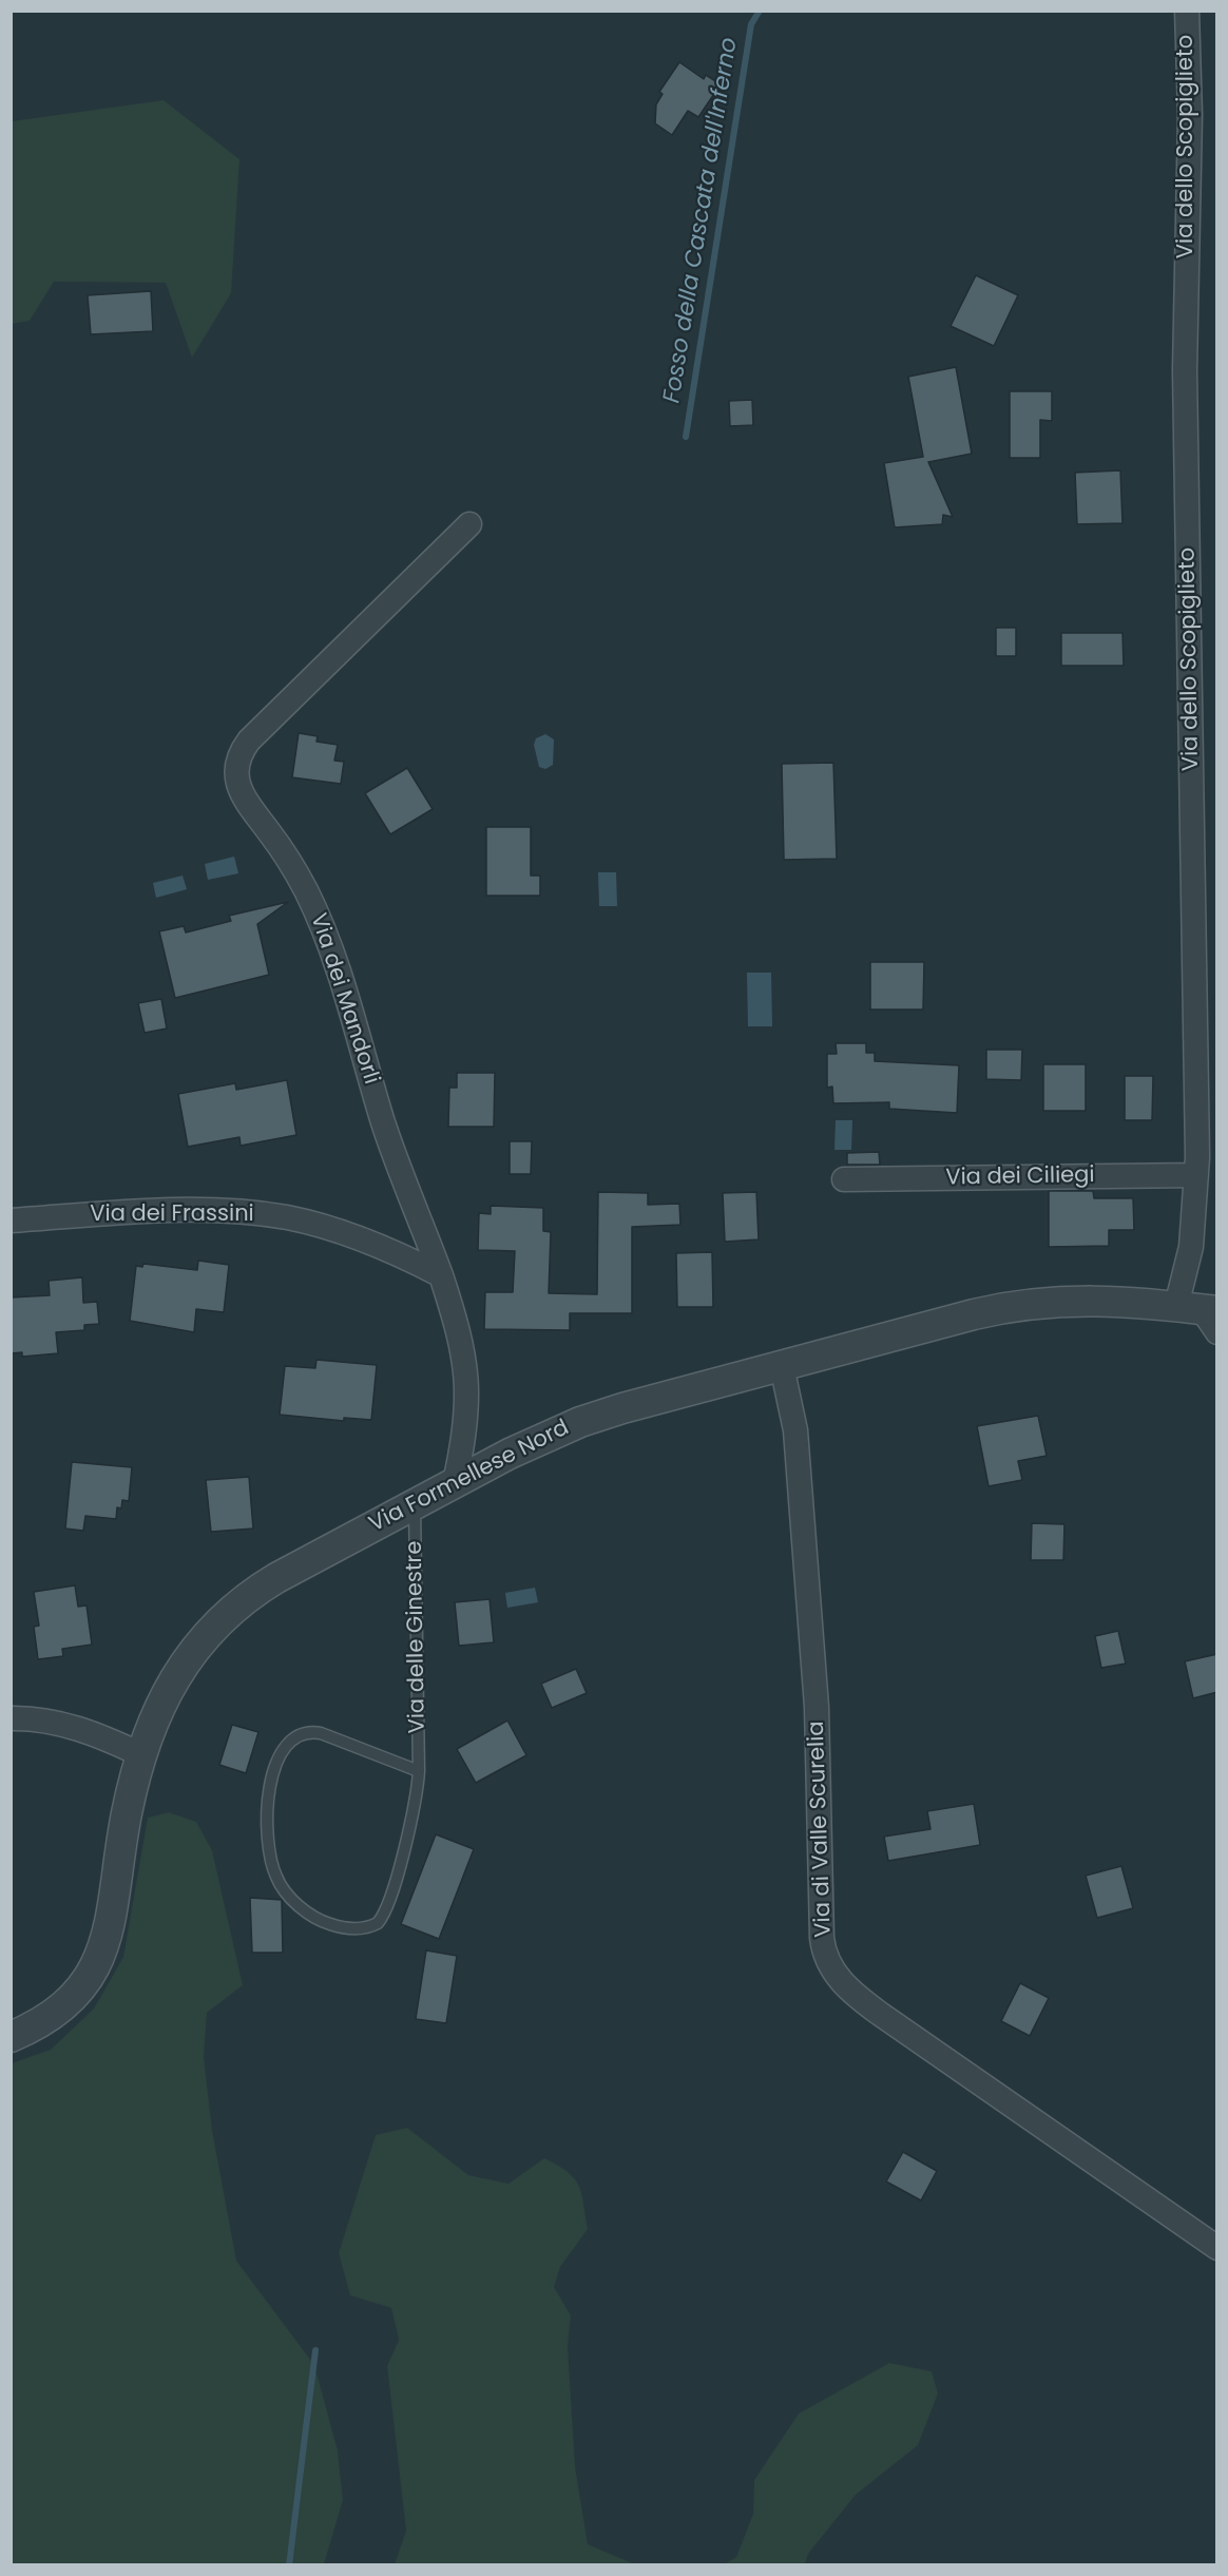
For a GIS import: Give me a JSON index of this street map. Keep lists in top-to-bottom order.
{
  "streets": {
    "street": [
      "Via dello Scopiglieto",
      "Via dei Mandorli",
      "Via dei Ciliegi",
      "Via dei Frassini",
      "Via Formellese Nord",
      "Via di Valle Scurelia"
    ],
    "lane": ["Via delle Ginestre"]
  },
  "crossings": [
    ["Via dello Scopiglieto", "Via dei Ciliegi"],
    ["Via dello Scopiglieto", "Via Formellese Nord"],
    ["Via dei Mandorli", "Via dei Frassini"],
    ["Via dei Mandorli", "Via Formellese Nord"],
    ["Via Formellese Nord", "Via delle Ginestre"],
    ["Via Formellese Nord", "Via di Valle Scurelia"]
  ],
  "water": ["Fosso della Cascata dell'Inferno"]
}
